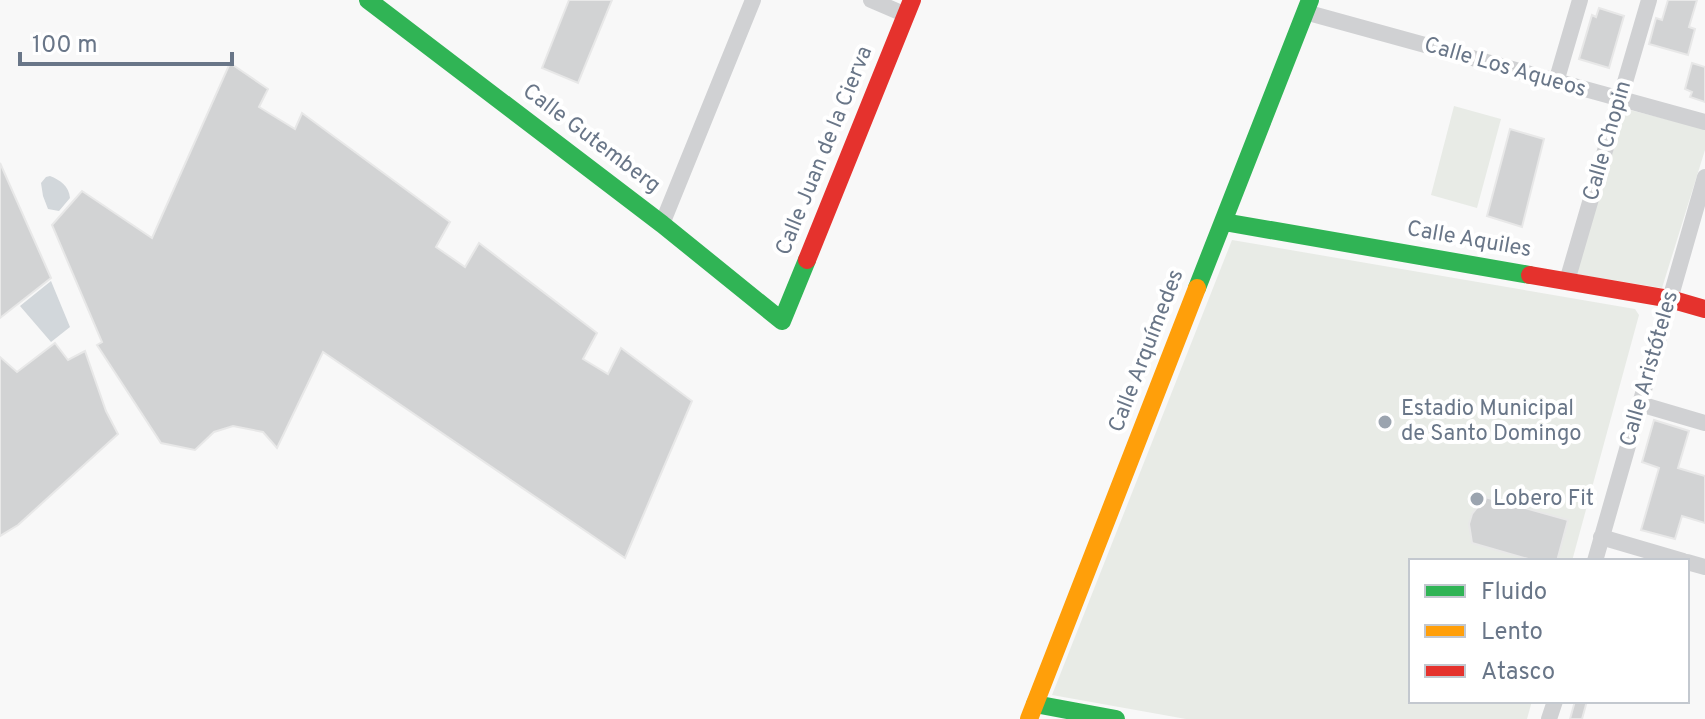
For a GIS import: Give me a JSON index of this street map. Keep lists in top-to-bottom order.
{
  "streets": {
    "street": [
      "Calle Los Aqueos",
      "Calle Gutemberg",
      "Calle Chopin",
      "Calle Juan de la Cierva",
      "Calle Aquiles",
      "Calle Arquímedes",
      "Calle Aristóteles"
    ]
  },
  "crossings": [
    ["Calle Los Aqueos", "Calle Chopin"],
    ["Calle Los Aqueos", "Calle Arquímedes"],
    ["Calle Gutemberg", "Calle Juan de la Cierva"],
    ["Calle Chopin", "Calle Aquiles"],
    ["Calle Aquiles", "Calle Arquímedes"],
    ["Calle Aquiles", "Calle Aristóteles"]
  ],
  "places": ["Estadio Municipal de Santo Domingo", "Lobero Fit"],
  "legend": ["Fluido", "Lento", "Atasco"],
  "scale_bar": "100 m"
}
